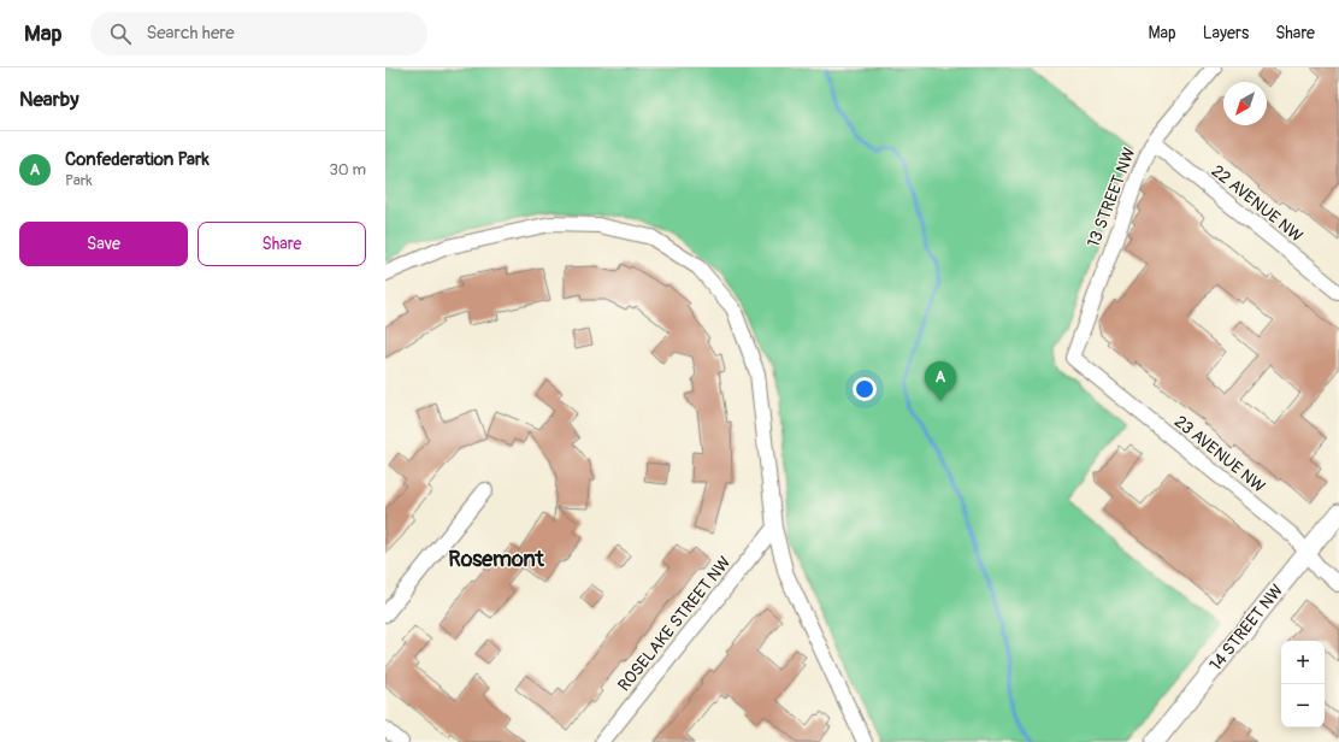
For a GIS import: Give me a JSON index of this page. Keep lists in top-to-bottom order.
{
  "streets": {
    "main road": ["14 STREET NW"],
    "street": [
      "13 STREET NW",
      "22 AVENUE NW",
      "23 AVENUE NW",
      "ROSELAKE STREET NW"
    ]
  },
  "crossings": [
    ["13 STREET NW", "22 AVENUE NW"],
    ["13 STREET NW", "23 AVENUE NW"],
    ["23 AVENUE NW", "14 STREET NW"]
  ],
  "districts": ["Rosemont"],
  "north": "bottom left",
  "page": {
    "header": "Map",
    "search": "Search here",
    "nav": ["Map", "Layers", "Share"],
    "heading": "Nearby",
    "list": [
      {
        "mark": "A",
        "name": "Confederation Park",
        "note": "Park",
        "value": "30 m"
      }
    ],
    "buttons": ["Save", "Share"],
    "pins": "A",
    "map_buttons": ["+", "−"]
  }
}
